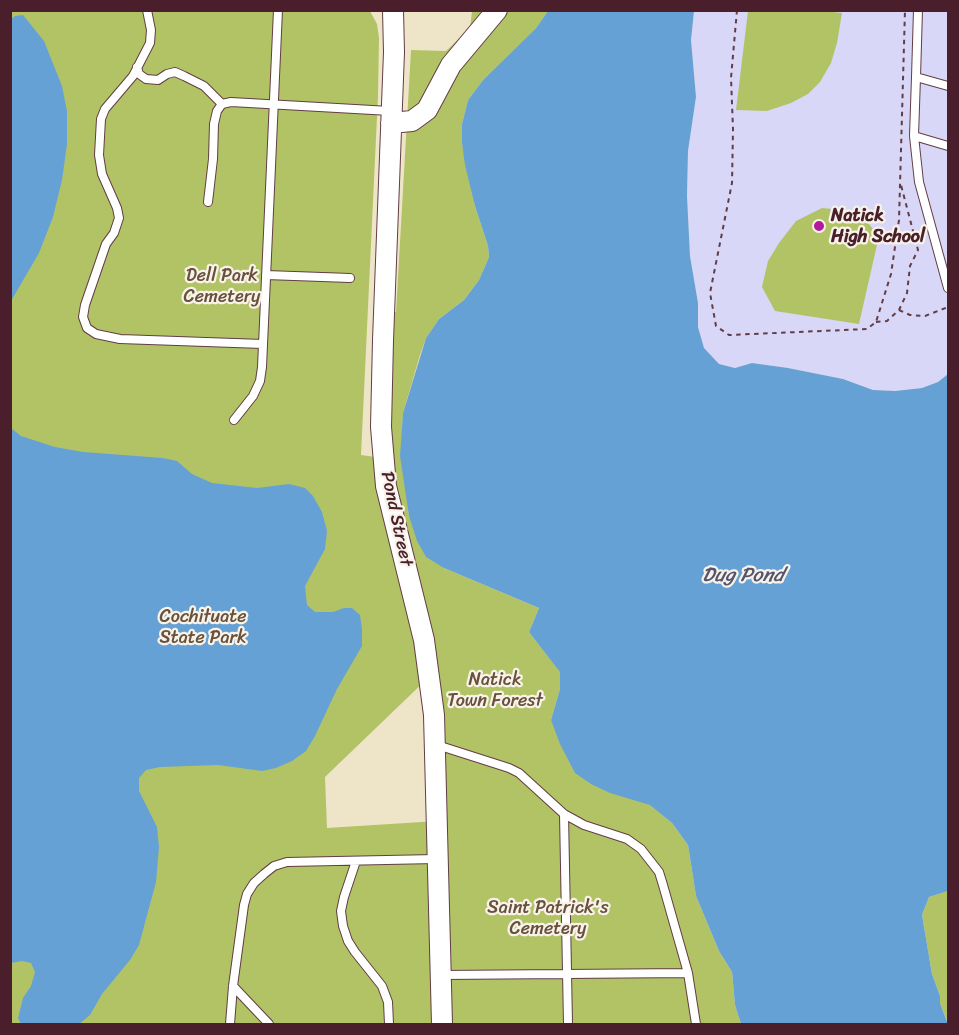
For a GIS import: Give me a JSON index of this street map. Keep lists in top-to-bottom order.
{
  "streets": {
    "street": ["Pond Street"]
  },
  "water": ["Dug Pond"],
  "parks": [
    "Dell Park Cemetery",
    "Cochituate State Park",
    "Natick Town Forest",
    "Saint Patrick's Cemetery"
  ],
  "places": ["Natick High School"]
}
